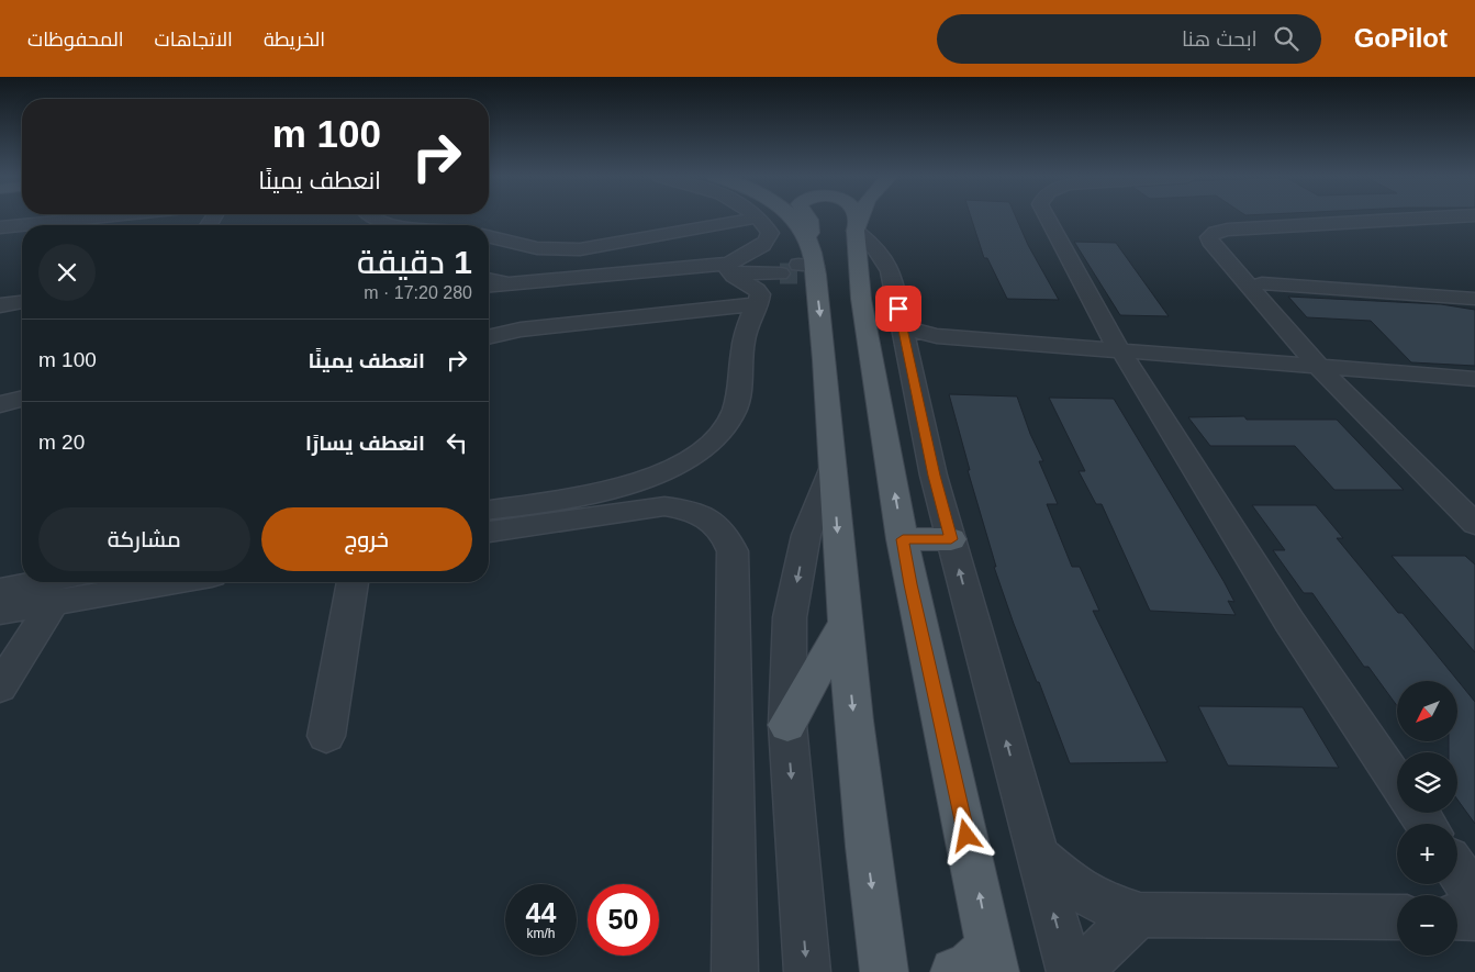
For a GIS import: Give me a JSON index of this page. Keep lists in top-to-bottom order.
{
  "north": "bottom left",
  "page": {
    "header": "GoPilot",
    "search": "ابحث هنا",
    "nav": ["الخريطة", "الاتجاهات", "المحفوظات"],
    "turn": ["100 m", "انعطف يمينًا"],
    "heading": ["1 دقيقة", "280 m · 17:20"],
    "list": [
      {
        "name": "انعطف يمينًا",
        "value": "100 m"
      },
      {
        "name": "انعطف يسارًا",
        "value": "20 m"
      }
    ],
    "buttons": ["خروج", "مشاركة"],
    "map_buttons": ["+", "−"],
    "speed": "44 km/h",
    "limit": "50"
  }
}
